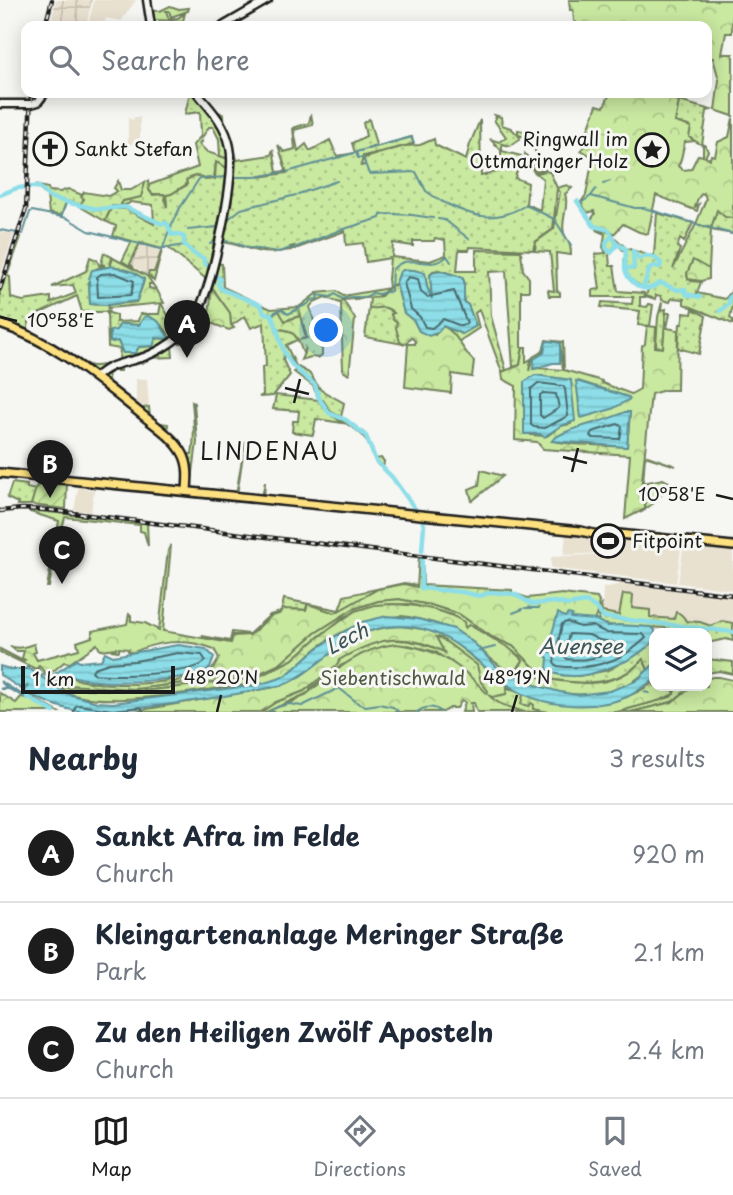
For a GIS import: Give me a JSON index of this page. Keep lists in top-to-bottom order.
{
  "districts": ["LINDENAU"],
  "water": ["Lech", "Auensee"],
  "parks": ["Siebentischwald"],
  "places": {
    "church": ["Sankt Stefan"],
    "place": ["Ringwall im Ottmaringer Holz"],
    "sports": ["Fitpoint"]
  },
  "scale_bar": "1 km",
  "page": {
    "search": "Search here",
    "pins": ["A", "B", "C"],
    "scale": "1 km",
    "heading": ["Nearby", "3 results"],
    "list": [
      {
        "mark": "A",
        "name": "Sankt Afra im Felde",
        "note": "Church",
        "value": "920 m"
      },
      {
        "mark": "B",
        "name": "Kleingartenanlage Meringer Straße",
        "note": "Park",
        "value": "2.1 km"
      },
      {
        "mark": "C",
        "name": "Zu den Heiligen Zwölf Aposteln",
        "note": "Church",
        "value": "2.4 km"
      }
    ],
    "nav": ["Map", "Directions", "Saved"]
  },
  "coordinates": ["10°58'E", "48°20'N", "48°19'N"]
}
